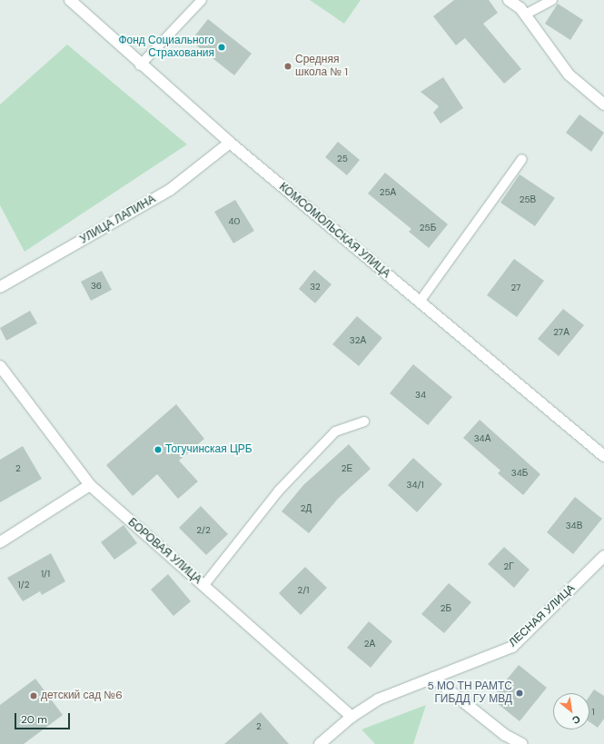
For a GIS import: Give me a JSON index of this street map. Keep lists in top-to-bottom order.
{
  "streets": {
    "street": [
      "УЛИЦА ЛАПИНА",
      "КОМСОМОЛЬСКАЯ УЛИЦА",
      "БОРОВАЯ УЛИЦА",
      "ЛЕСНАЯ УЛИЦА"
    ]
  },
  "crossings": [
    ["УЛИЦА ЛАПИНА", "КОМСОМОЛЬСКАЯ УЛИЦА"],
    ["БОРОВАЯ УЛИЦА", "ЛЕСНАЯ УЛИЦА"]
  ],
  "places": [
    "Фонд Социального Страхования",
    "Средняя школа № 1",
    "Тогучинская ЦРБ",
    "5 МО ТН РАМТС ГИБДД ГУ МВД",
    "детский сад №6"
  ],
  "house_numbers": [
    "25",
    "25А",
    "25В",
    "40",
    "25Б",
    "36",
    "32",
    "27",
    "27А",
    "32А",
    "34",
    "34А",
    "2",
    "2Е",
    "34Б",
    "34/1",
    "2Д",
    "34В",
    "2/2",
    "2Г",
    "1/1",
    "1/2",
    "2/1",
    "2Б",
    "2А",
    "1",
    "2"
  ],
  "scale_bar": "20 m",
  "north": "bottom right"
}
